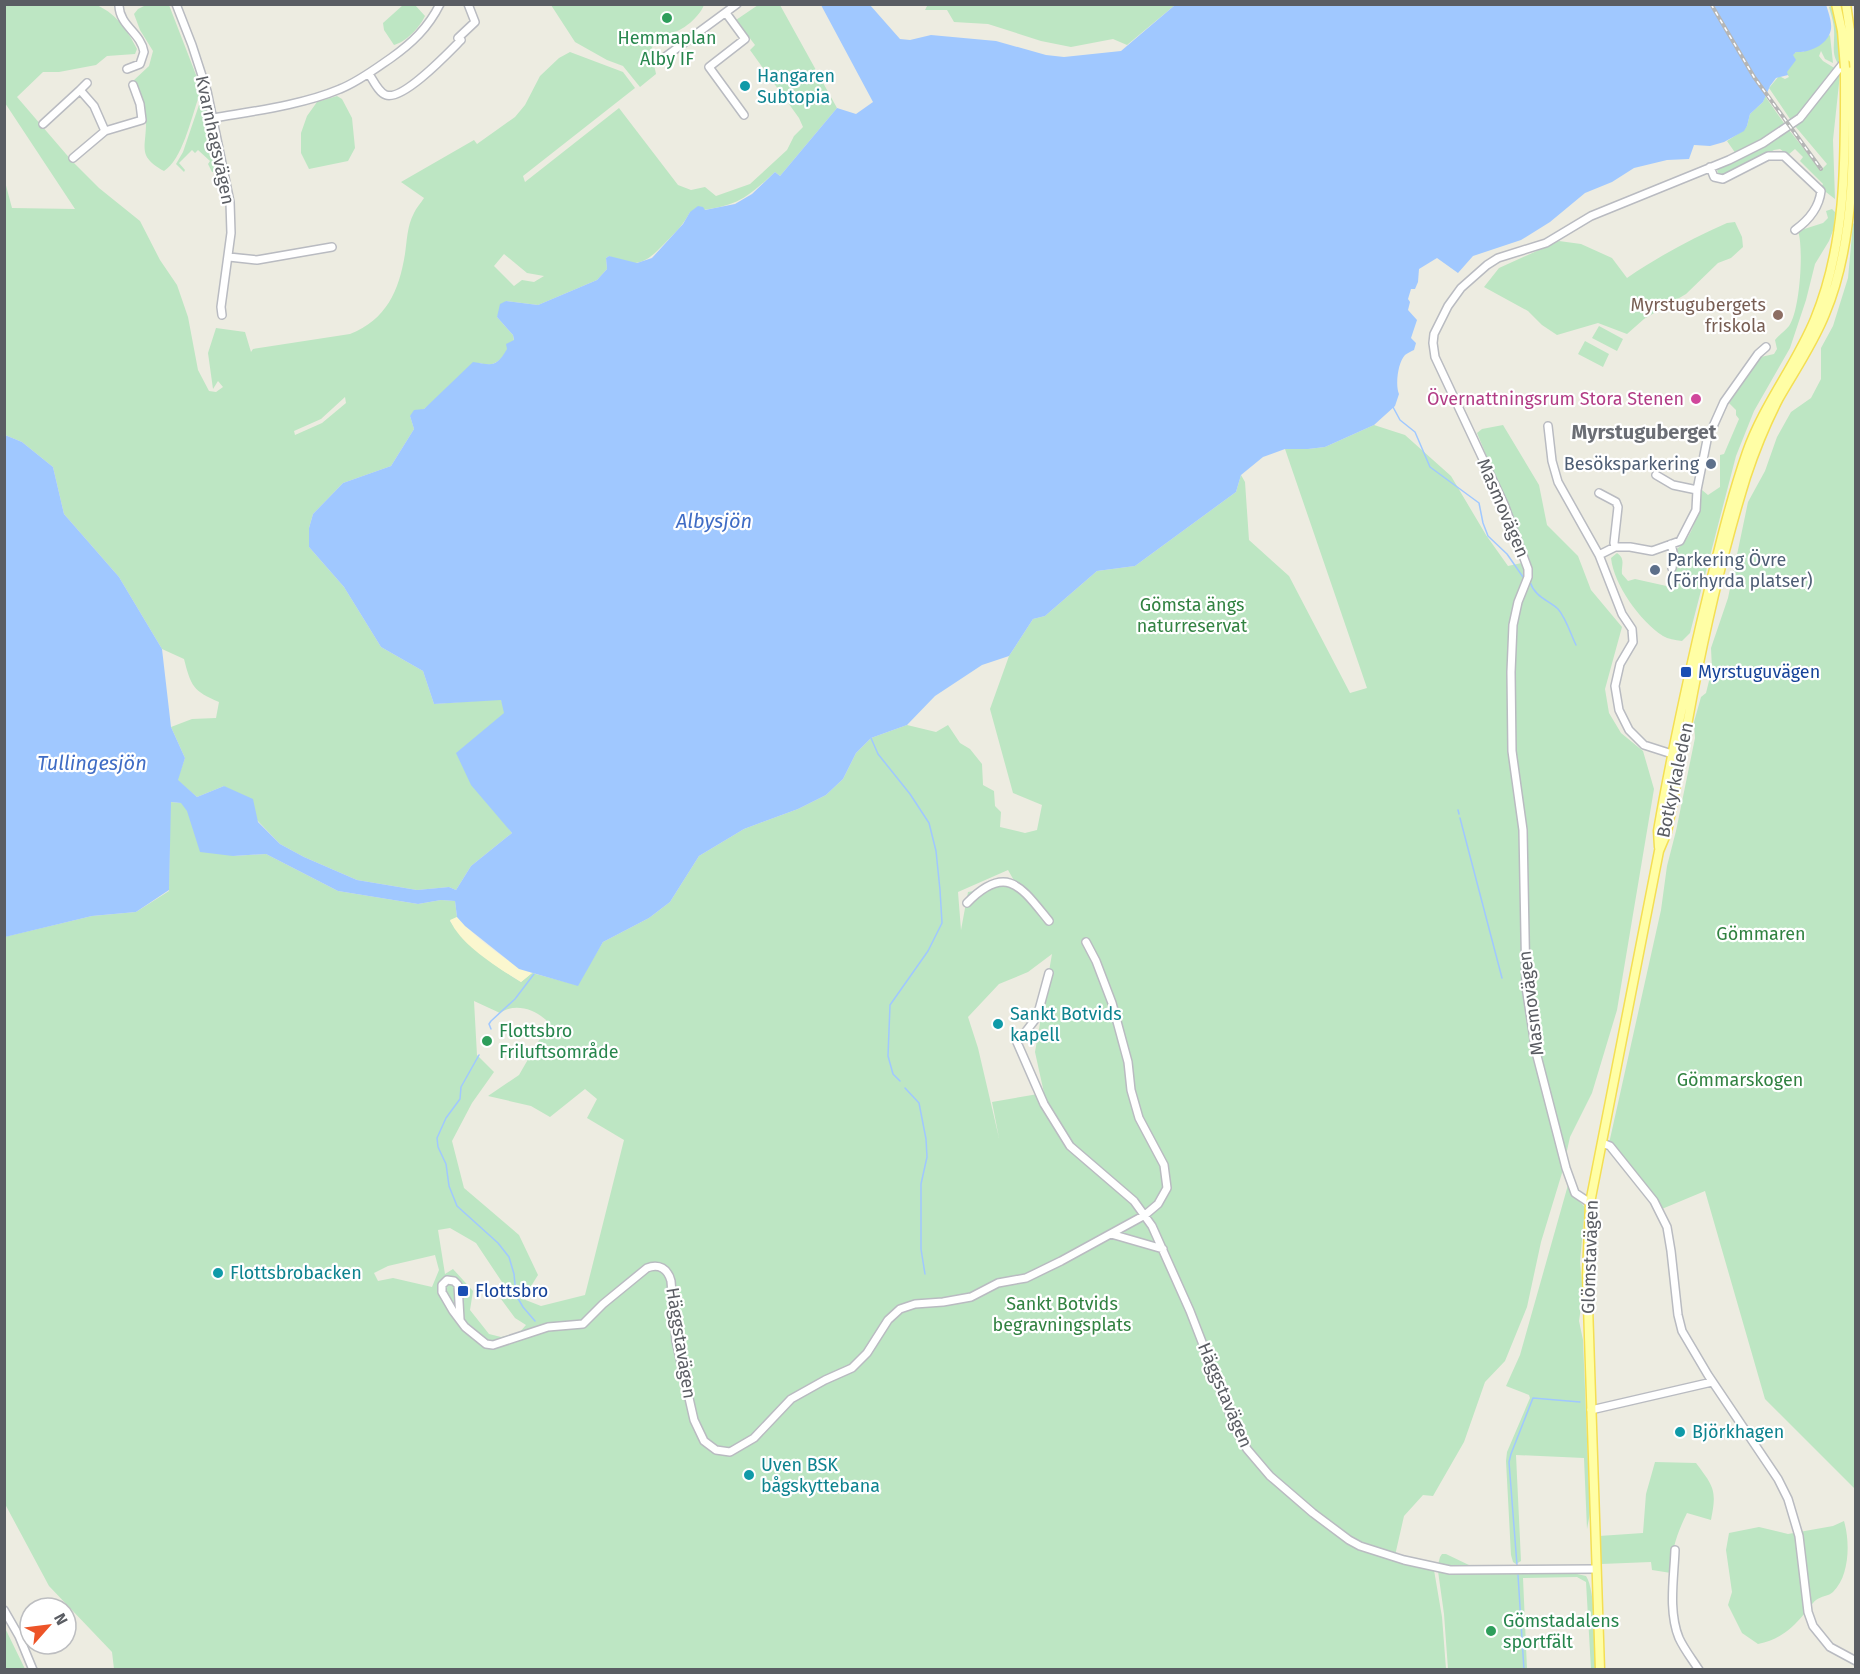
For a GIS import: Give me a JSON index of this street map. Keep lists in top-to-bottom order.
{
  "streets": {
    "main road": ["Botkyrkaleden", "Glömstavägen"],
    "street": ["Kvarnhagsvägen", "Masmovägen", "Häggstavägen"]
  },
  "crossings": [
    ["Masmovägen", "Glömstavägen"],
    ["Botkyrkaleden", "Glömstavägen"],
    ["Glömstavägen", "Häggstavägen"]
  ],
  "districts": ["Myrstuguberget"],
  "water": ["Albysjön", "Tullingesjön"],
  "parks": [
    "Gömsta ängs naturreservat",
    "Gömmaren",
    "Gömmarskogen",
    "Sankt Botvids begravningsplats"
  ],
  "places": {
    "other": [
      "Hemmaplan Alby IF",
      "Hangaren Subtopia",
      "Myrstugubergets friskola",
      "Övernattningsrum Stora Stenen",
      "Besöksparkering",
      "Parkering Övre (Förhyrda platser)",
      "Sankt Botvids kapell",
      "Flottsbro Friluftsområde",
      "Flottsbrobacken",
      "Björkhagen",
      "Uven BSK bågskyttebana",
      "Gömstadalens sportfält"
    ],
    "transit": ["Myrstuguvägen", "Flottsbro"]
  },
  "north": "top right"
}
